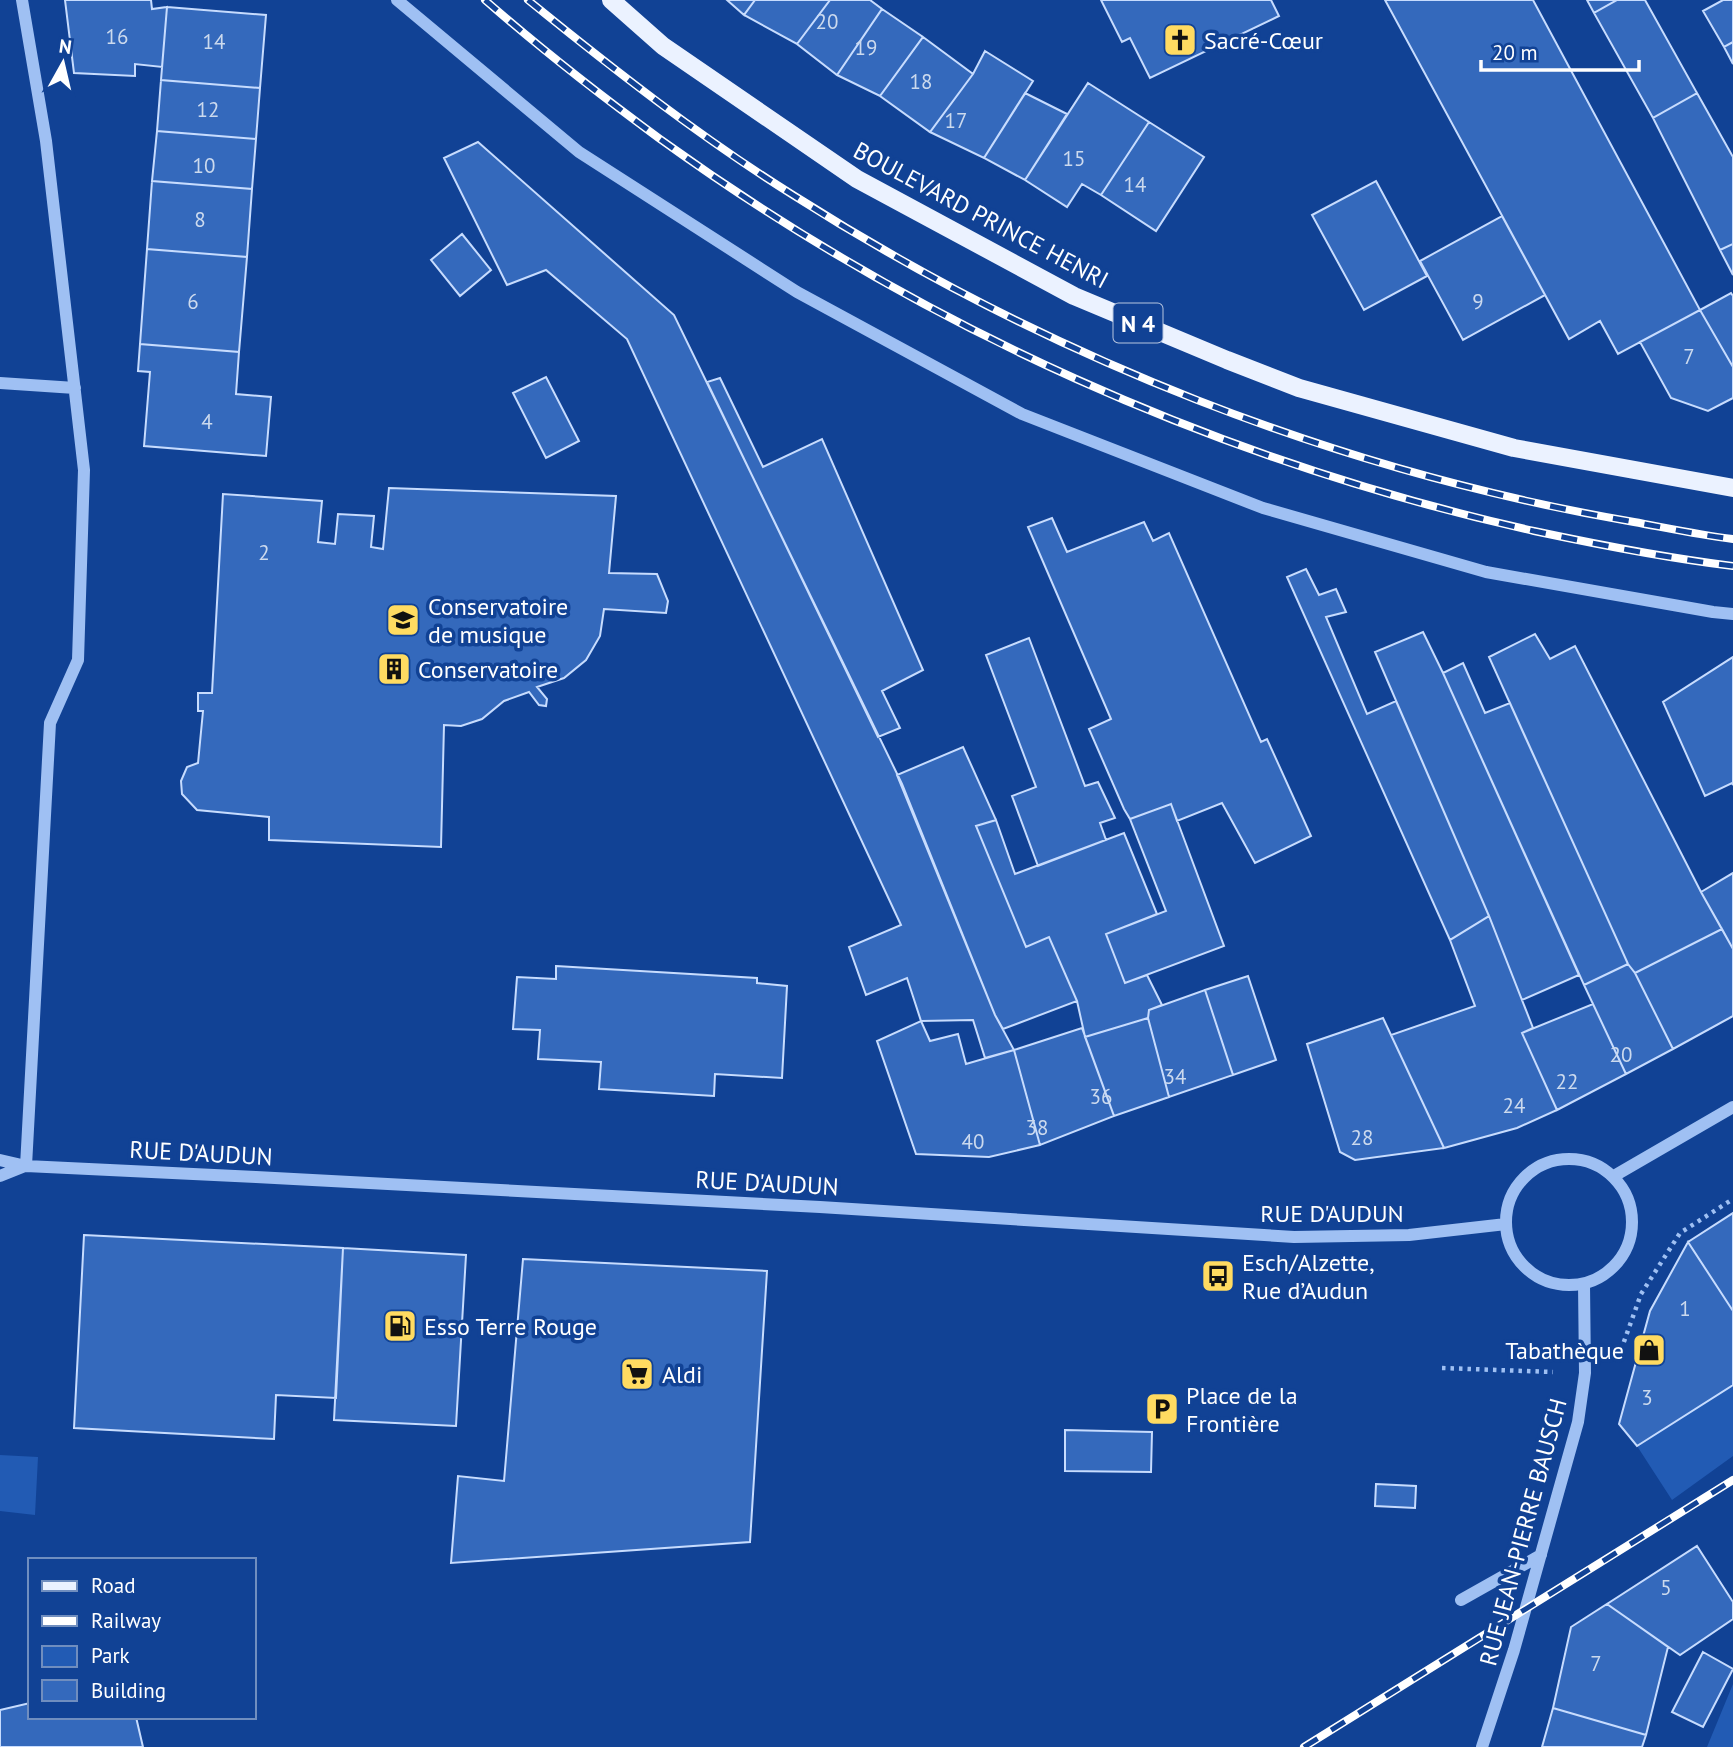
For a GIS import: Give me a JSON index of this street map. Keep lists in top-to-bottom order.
{
  "streets": {
    "main road": ["BOULEVARD PRINCE HENRI", "N 4"],
    "street": ["RUE D'AUDUN", "RUE JEAN-PIERRE BAUSCH"]
  },
  "crossings": [
    ["RUE D'AUDUN", "RUE JEAN-PIERRE BAUSCH"]
  ],
  "places": {
    "church": ["Sacré-Cœur"],
    "school or university": ["Conservatoire de musique"],
    "building": ["Conservatoire"],
    "bus stop": ["Esch/Alzette, Rue d’Audun"],
    "fuel station": ["Esso Terre Rouge"],
    "shop": ["Tabathèque"],
    "supermarket": ["Aldi"],
    "parking": ["Place de la Frontière"]
  },
  "house_numbers": [
    "20",
    "16",
    "14",
    "19",
    "18",
    "12",
    "17",
    "15",
    "10",
    "14",
    "8",
    "6",
    "9",
    "7",
    "4",
    "2",
    "20",
    "34",
    "22",
    "36",
    "24",
    "38",
    "28",
    "40",
    "1",
    "3",
    "5",
    "7"
  ],
  "legend": [
    "Road",
    "Railway",
    "Park",
    "Building"
  ],
  "scale_bar": "20 m",
  "north": "top"
}
